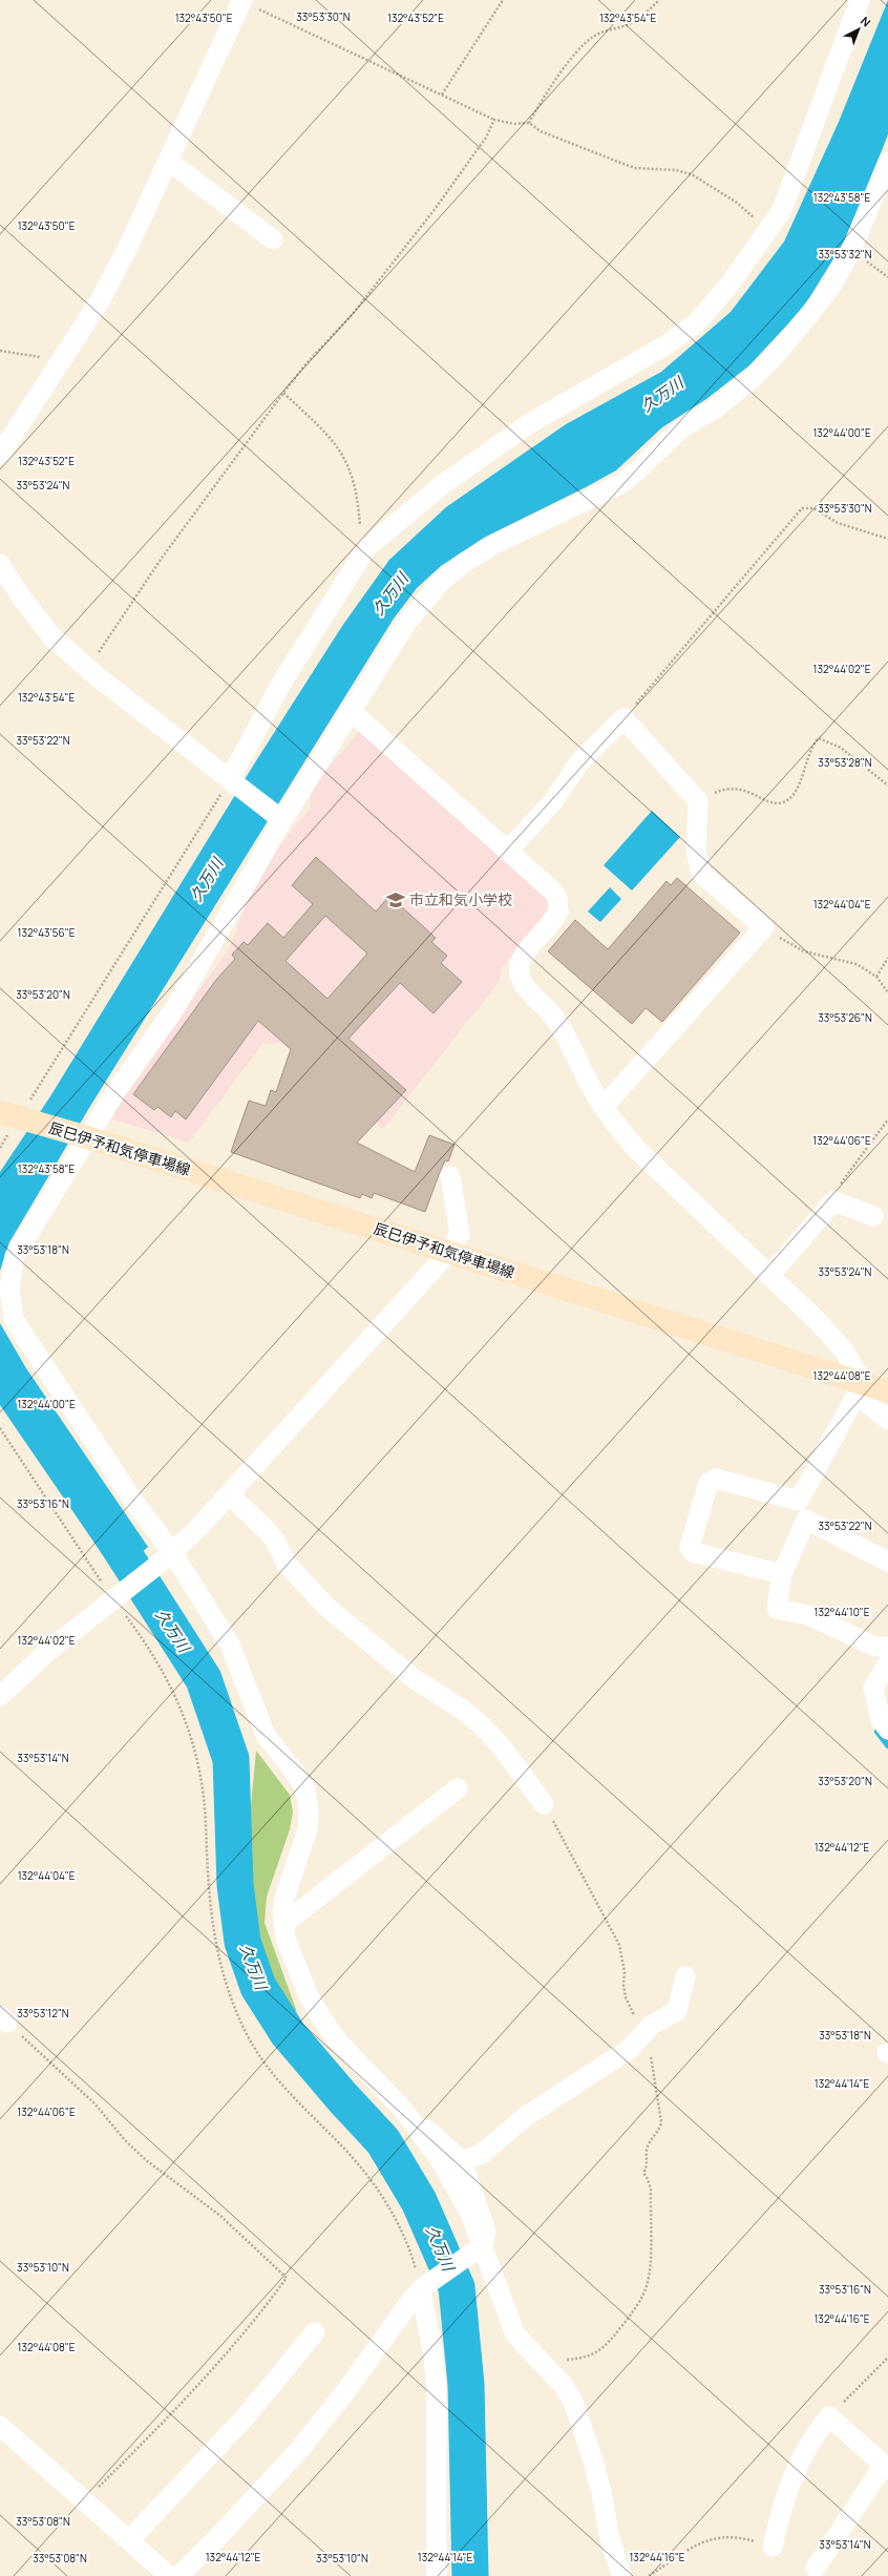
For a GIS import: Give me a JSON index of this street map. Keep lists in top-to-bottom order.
{
  "streets": {
    "main road": ["辰巳伊予和気停車場線"]
  },
  "water": ["久万川"],
  "places": {
    "school or university": ["市立和気小学校"]
  },
  "north": "top right",
  "coordinates": [
    "33°53'30\"N",
    "132°43'50\"E",
    "132°43'52\"E",
    "132°43'54\"E",
    "132°43'58\"E",
    "33°53'32\"N",
    "132°44'00\"E",
    "33°53'24\"N",
    "132°44'02\"E",
    "33°53'22\"N",
    "33°53'28\"N",
    "132°44'04\"E",
    "132°43'56\"E",
    "33°53'20\"N",
    "33°53'26\"N",
    "132°44'06\"E",
    "33°53'18\"N",
    "132°44'08\"E",
    "33°53'16\"N",
    "132°44'10\"E",
    "33°53'14\"N",
    "132°44'12\"E",
    "33°53'12\"N",
    "132°44'14\"E",
    "33°53'10\"N",
    "132°44'16\"E",
    "33°53'08\"N"
  ]
}
